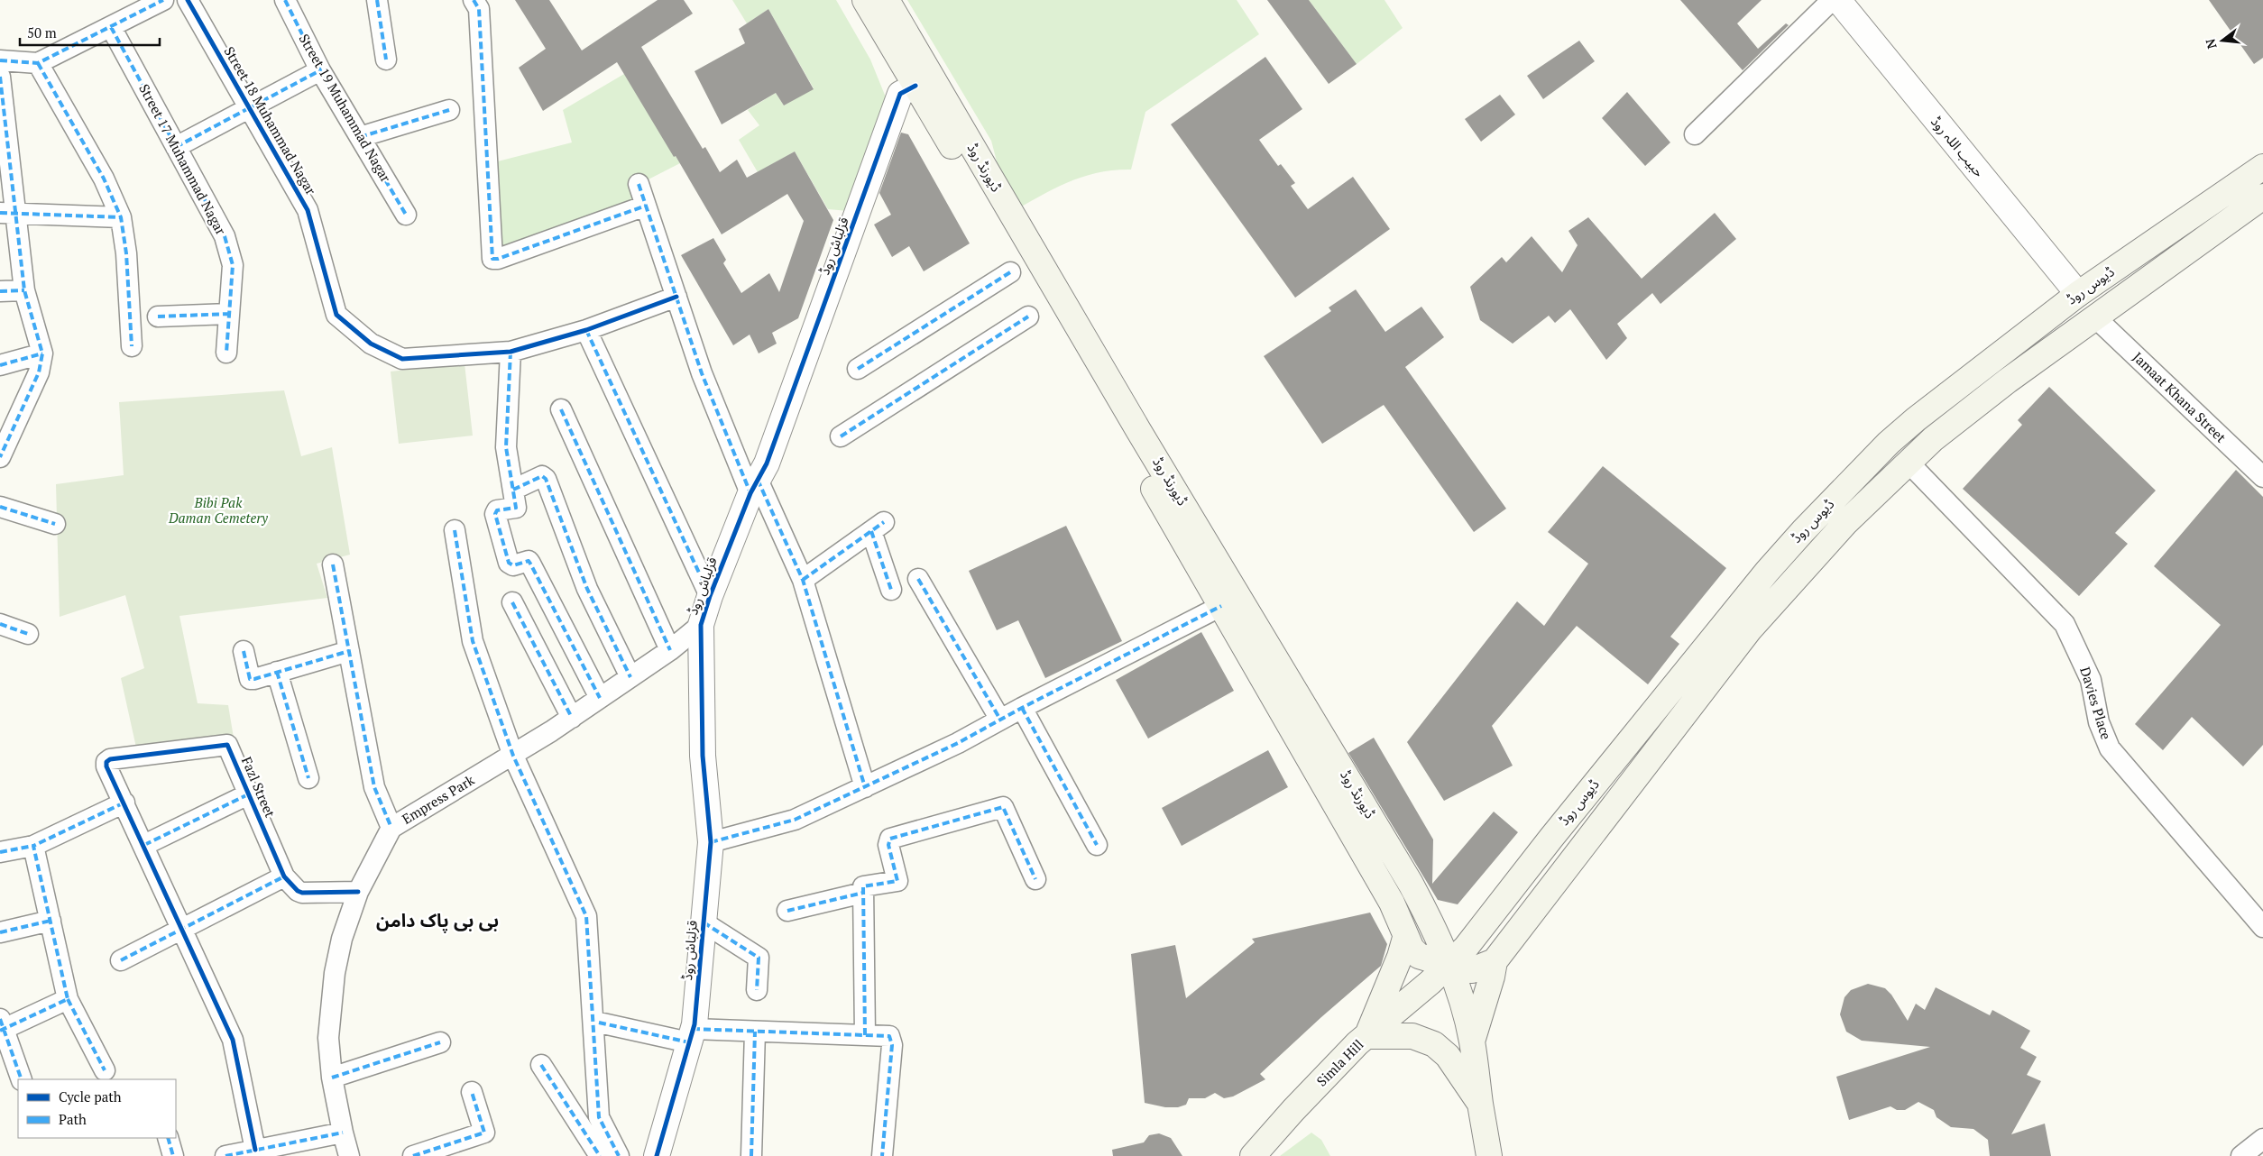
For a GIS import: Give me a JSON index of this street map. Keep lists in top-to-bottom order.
{
  "streets": {
    "main road": ["ڈیورنڈ روڈ", "ڈیوس روڈ", "Simla Hill"],
    "street": [
      "Street 19 Muhammad Nagar",
      "Street 18 Muhammad Nagar",
      "حبیب اللہ روڈ",
      "Street 17 Muhammad Nagar",
      "قزلباش روڈ",
      "Jamaat Khana Street",
      "Davies Place",
      "Fazl Street",
      "Empress Park"
    ]
  },
  "crossings": [
    ["حبیب اللہ روڈ", "ڈیوس روڈ"],
    ["ڈیورنڈ روڈ", "قزلباش روڈ"],
    ["ڈیورنڈ روڈ", "ڈیوس روڈ"],
    ["ڈیورنڈ روڈ", "Simla Hill"],
    ["قزلباش روڈ", "Empress Park"],
    ["ڈیوس روڈ", "Jamaat Khana Street"],
    ["ڈیوس روڈ", "Davies Place"],
    ["ڈیوس روڈ", "Simla Hill"],
    ["Fazl Street", "Empress Park"]
  ],
  "districts": ["بی بی پاک دامن"],
  "parks": ["Bibi Pak Daman Cemetery"],
  "legend": ["Cycle path", "Path"],
  "scale_bar": "50 m",
  "north": "left"
}
